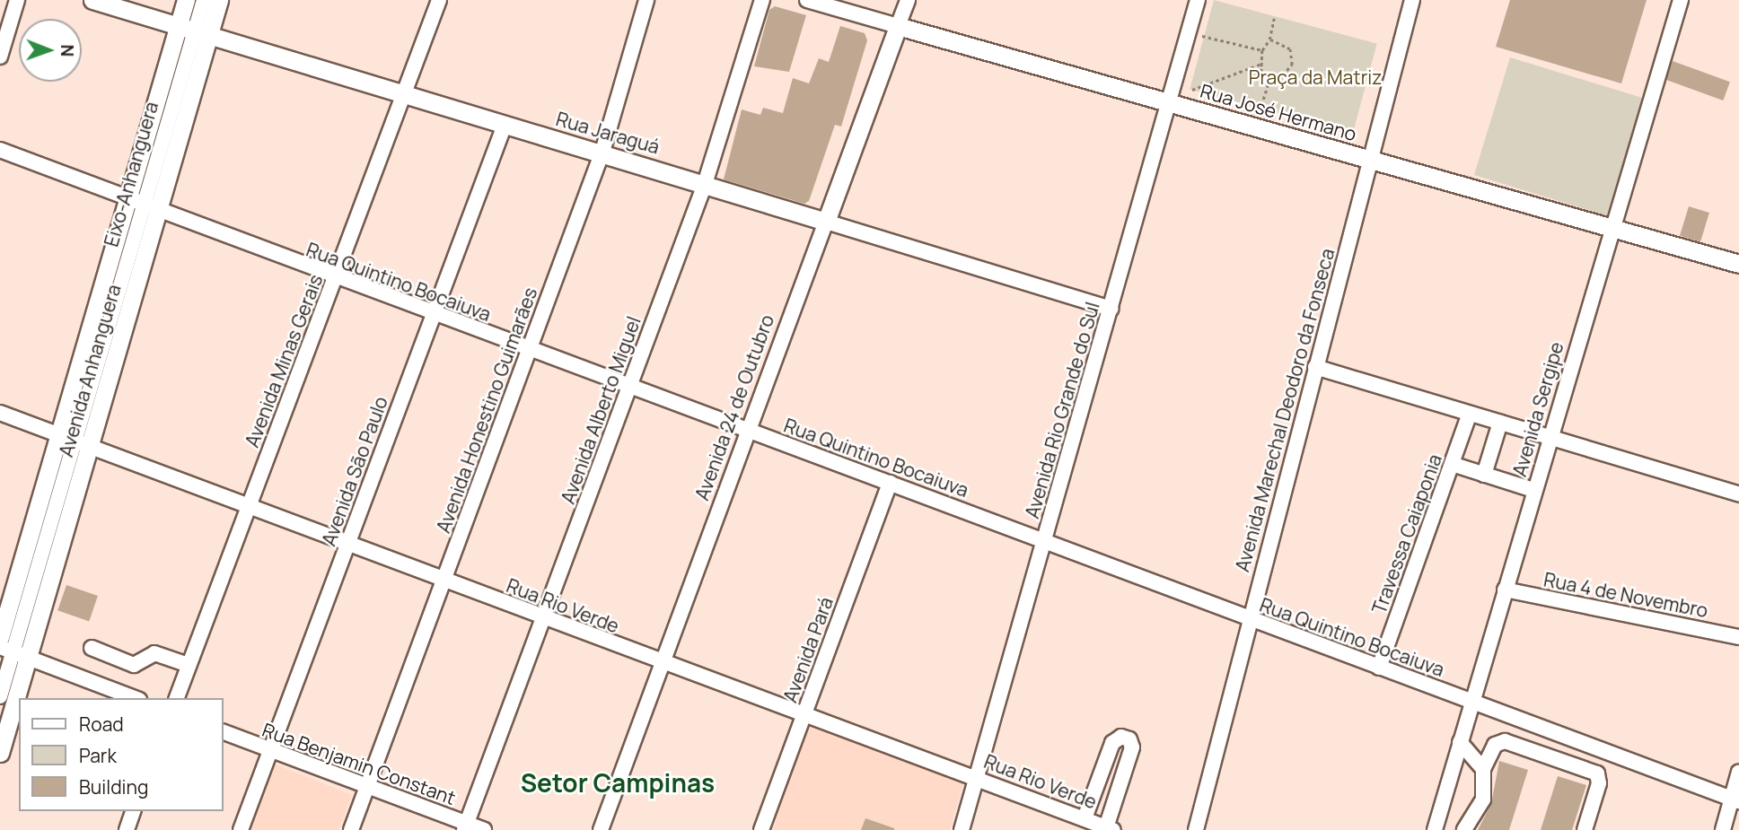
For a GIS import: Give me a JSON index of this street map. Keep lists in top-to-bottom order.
{
  "streets": {
    "main road": [
      "Rua José Hermano",
      "Rua Jaraguá",
      "Avenida Anhanguera",
      "Avenida 24 de Outubro"
    ],
    "street": [
      "Rua Quintino Bocaiuva",
      "Avenida Minas Gerais",
      "Avenida Sergipe",
      "Avenida Honestino Guimarães",
      "Avenida Alberto Miguel",
      "Avenida Rio Grande do Sul",
      "Avenida Marechal Deodoro da Fonseca",
      "Avenida São Paulo",
      "Travessa Caiaponia",
      "Rua 4 de Novembro",
      "Rua Rio Verde",
      "Avenida Pará",
      "Rua Benjamin Constant"
    ]
  },
  "crossings": [
    ["Rua José Hermano", "Avenida 24 de Outubro"],
    ["Rua José Hermano", "Avenida Sergipe"],
    ["Rua José Hermano", "Avenida Rio Grande do Sul"],
    ["Rua José Hermano", "Avenida Marechal Deodoro da Fonseca"],
    ["Rua Jaraguá", "Avenida Minas Gerais"],
    ["Rua Jaraguá", "Avenida Anhanguera"],
    ["Rua Jaraguá", "Avenida 24 de Outubro"],
    ["Rua Jaraguá", "Avenida Honestino Guimarães"],
    ["Rua Jaraguá", "Avenida Alberto Miguel"],
    ["Rua Jaraguá", "Avenida Rio Grande do Sul"],
    ["Rua Jaraguá", "Avenida São Paulo"],
    ["Rua Quintino Bocaiuva", "Avenida Minas Gerais"],
    ["Rua Quintino Bocaiuva", "Avenida Anhanguera"],
    ["Rua Quintino Bocaiuva", "Avenida 24 de Outubro"],
    ["Rua Quintino Bocaiuva", "Avenida Sergipe"],
    ["Rua Quintino Bocaiuva", "Avenida Honestino Guimarães"],
    ["Rua Quintino Bocaiuva", "Avenida Alberto Miguel"],
    ["Rua Quintino Bocaiuva", "Avenida Rio Grande do Sul"],
    ["Rua Quintino Bocaiuva", "Avenida Marechal Deodoro da Fonseca"],
    ["Rua Quintino Bocaiuva", "Avenida São Paulo"],
    ["Rua Quintino Bocaiuva", "Travessa Caiaponia"],
    ["Rua Quintino Bocaiuva", "Avenida Pará"],
    ["Avenida Minas Gerais", "Rua Rio Verde"],
    ["Avenida Anhanguera", "Rua Rio Verde"],
    ["Avenida 24 de Outubro", "Rua Rio Verde"],
    ["Avenida Sergipe", "Rua 4 de Novembro"],
    ["Avenida Honestino Guimarães", "Rua Rio Verde"],
    ["Avenida Honestino Guimarães", "Rua Benjamin Constant"],
    ["Avenida Alberto Miguel", "Rua Rio Verde"],
    ["Avenida Alberto Miguel", "Rua Benjamin Constant"],
    ["Avenida Rio Grande do Sul", "Rua Rio Verde"],
    ["Avenida São Paulo", "Rua Rio Verde"],
    ["Avenida São Paulo", "Rua Benjamin Constant"],
    ["Rua Rio Verde", "Avenida Pará"]
  ],
  "districts": ["Setor Campinas"],
  "parks": ["Praça da Matriz"],
  "legend": ["Road", "Park", "Building"],
  "north": "right"
}
